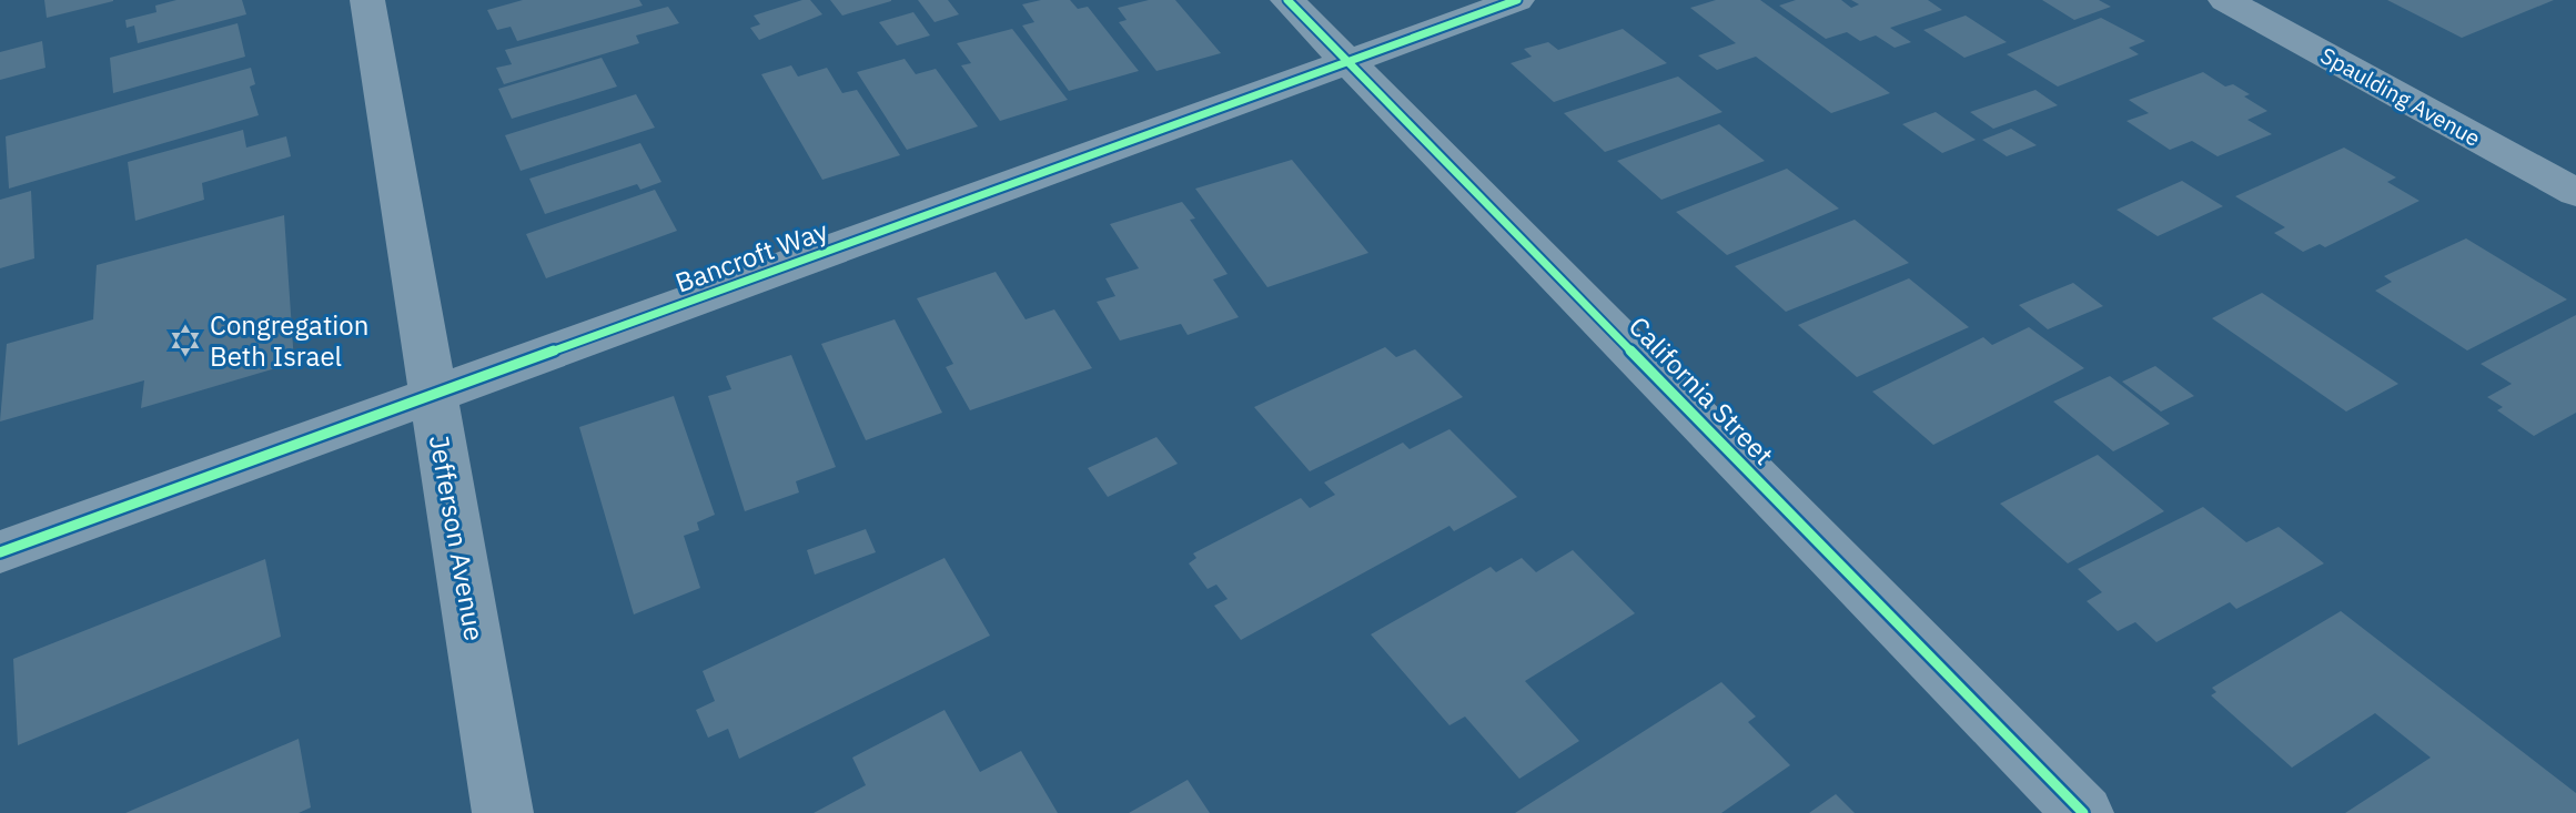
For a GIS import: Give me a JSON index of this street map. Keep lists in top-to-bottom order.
{
  "streets": {
    "street": [
      "Spaulding Avenue",
      "Bancroft Way",
      "California Street",
      "Jefferson Avenue"
    ]
  },
  "crossings": [
    ["Bancroft Way", "California Street"],
    ["Bancroft Way", "Jefferson Avenue"]
  ],
  "places": {
    "synagogue": ["Congregation Beth Israel"]
  }
}
